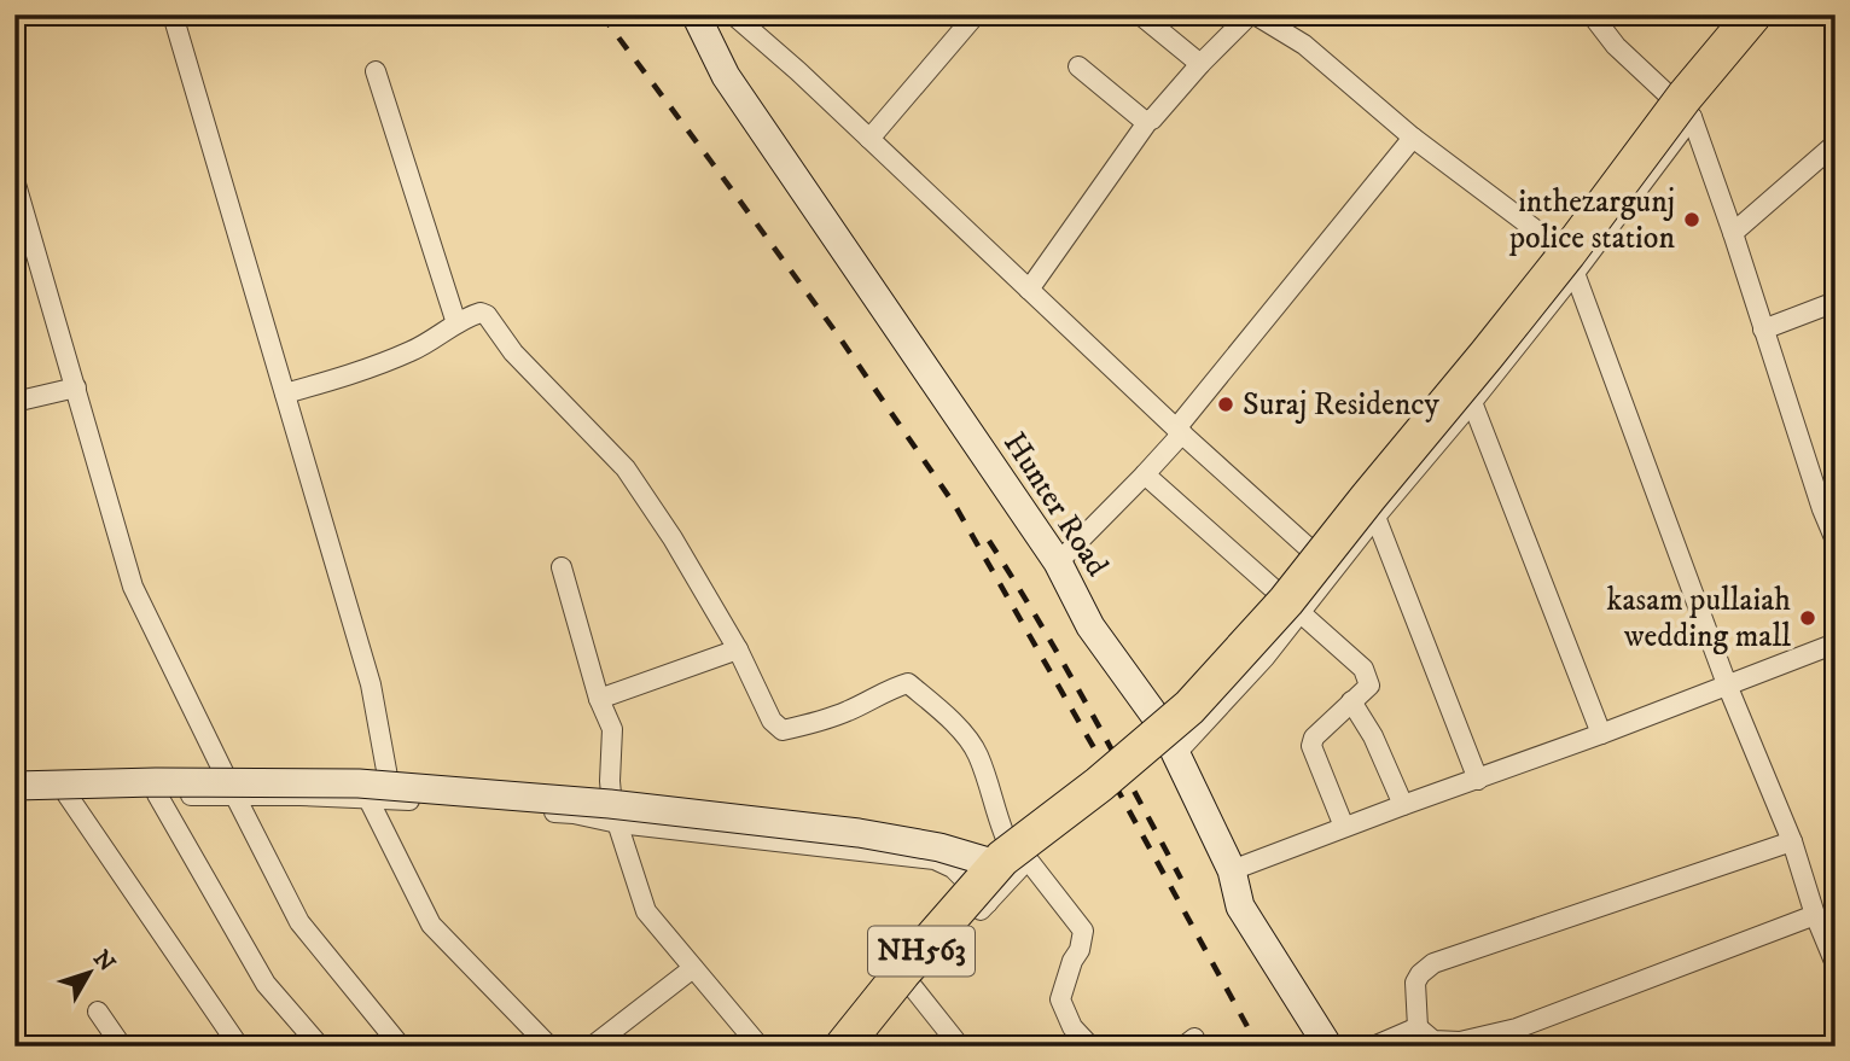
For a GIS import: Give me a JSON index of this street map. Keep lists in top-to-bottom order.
{
  "streets": {
    "highway": ["NH563"],
    "street": ["Hunter Road"]
  },
  "places": ["inthezargunj police station", "Suraj Residency", "kasam pullaiah wedding mall"],
  "north": "top right"
}
